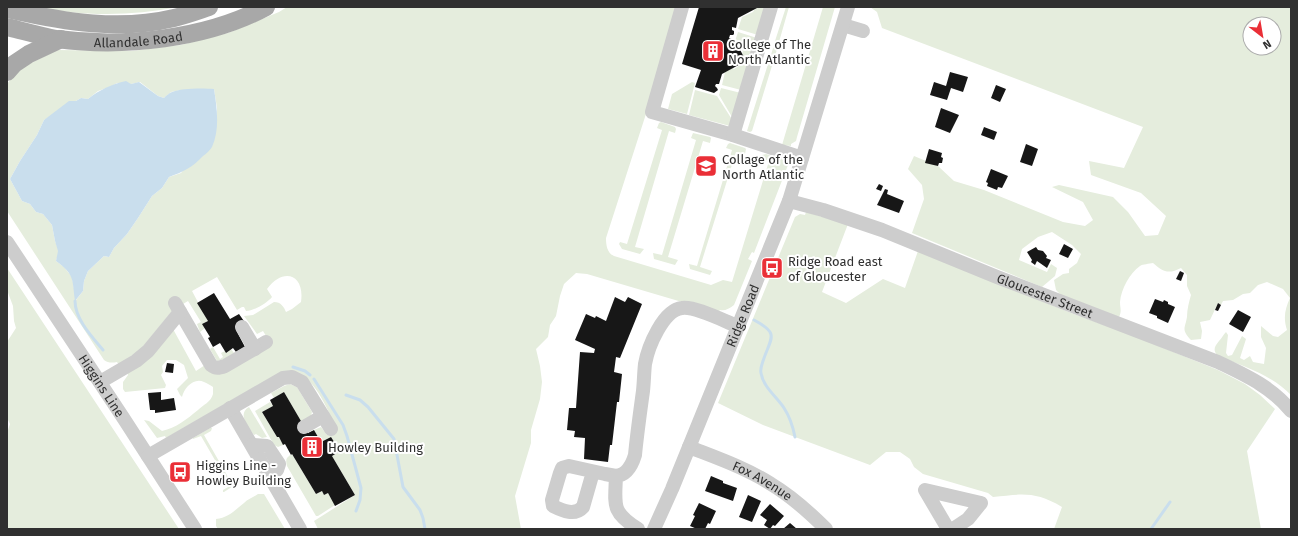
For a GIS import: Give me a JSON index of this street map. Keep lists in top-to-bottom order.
{
  "streets": {
    "main road": ["Allandale Road"],
    "street": [
      "Gloucester Street",
      "Ridge Road",
      "Higgins Line",
      "Fox Avenue"
    ]
  },
  "crossings": [
    ["Gloucester Street", "Ridge Road"],
    ["Ridge Road", "Fox Avenue"]
  ],
  "places": {
    "building": ["College of The North Atlantic", "Howley Building"],
    "school or university": ["Collage of the North Atlantic"],
    "bus stop": ["Ridge Road east of Gloucester", "Higgins Line - Howley Building"]
  },
  "north": "bottom right"
}
